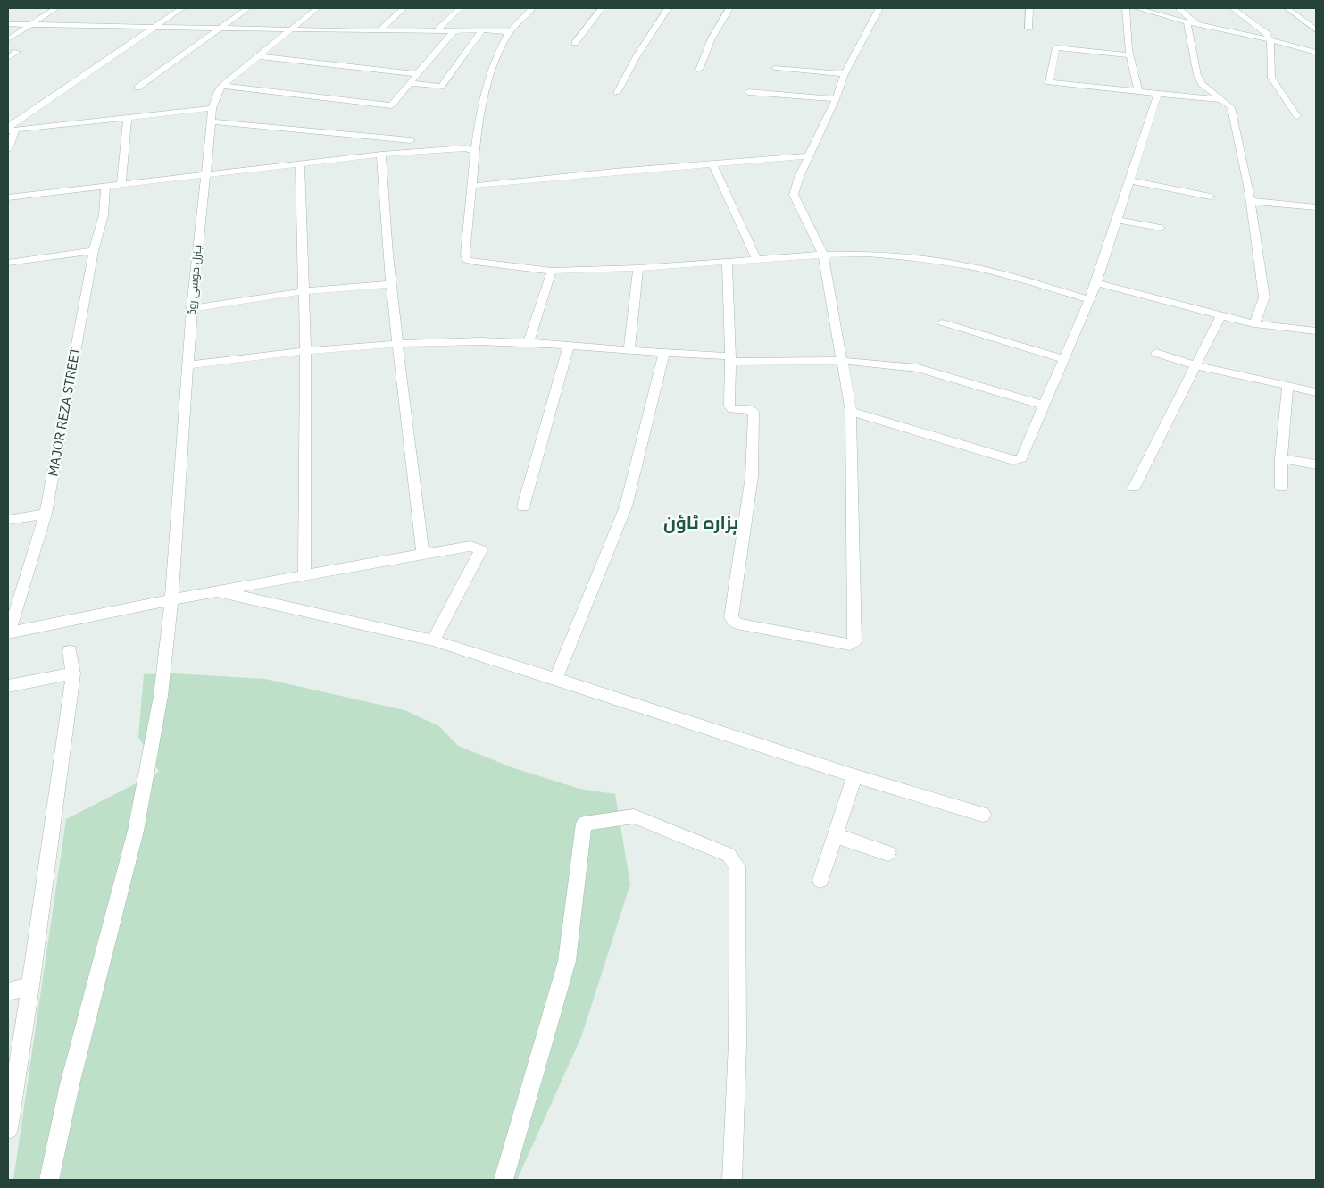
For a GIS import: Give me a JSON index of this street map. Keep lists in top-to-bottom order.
{
  "streets": {
    "street": ["جنرل موسیٰ روڈ", "MAJOR REZA STREET"]
  },
  "districts": ["ہزارہ ٹاؤن"]
}
